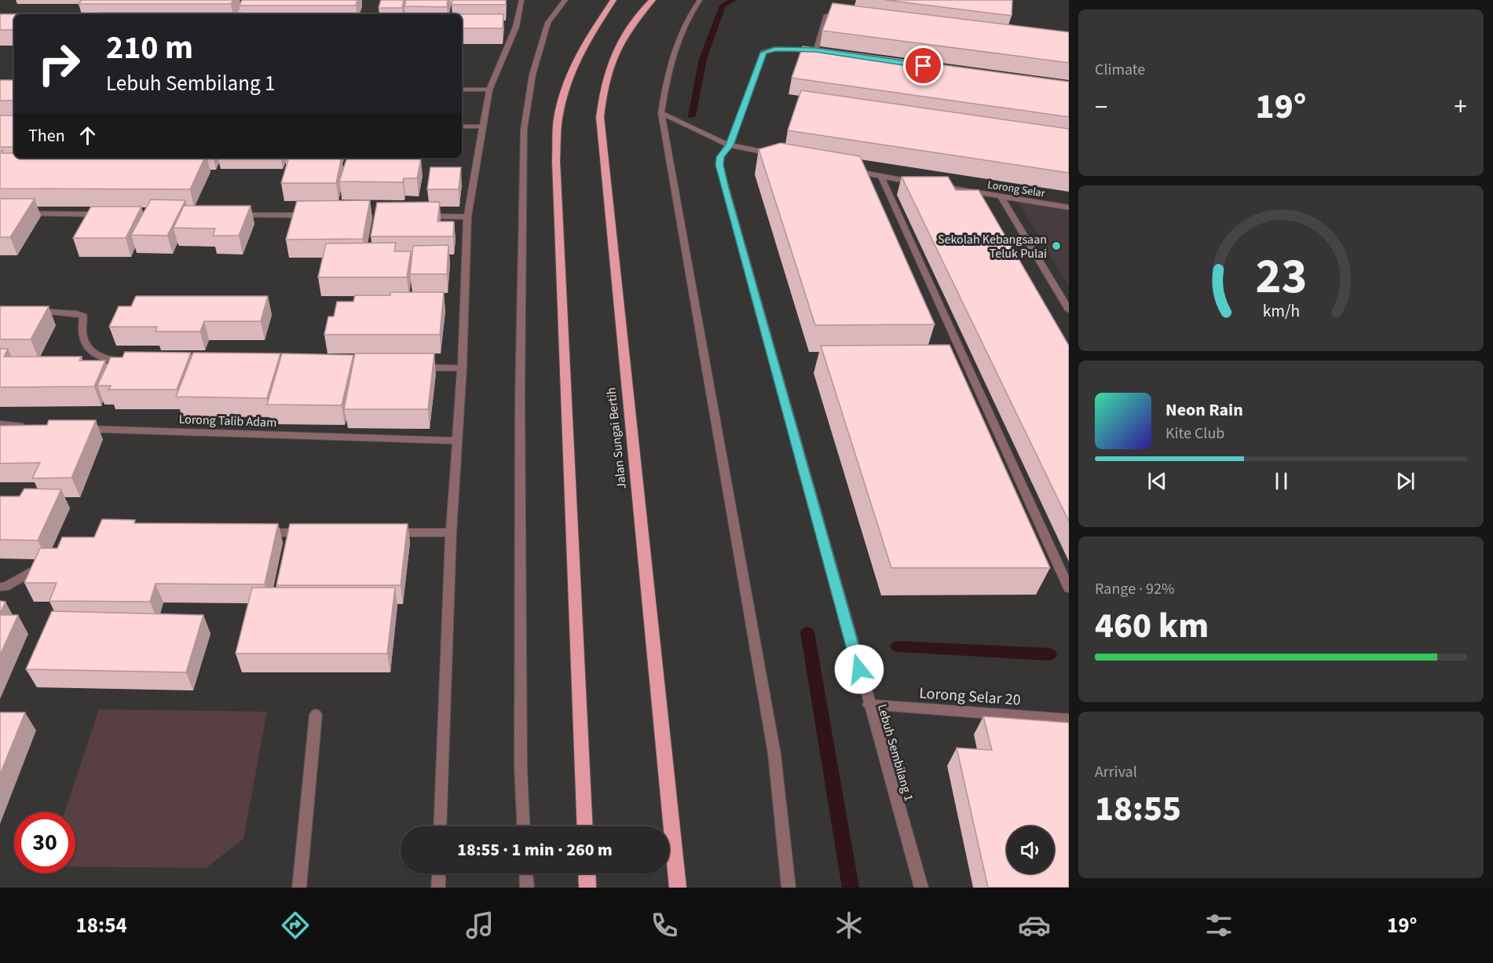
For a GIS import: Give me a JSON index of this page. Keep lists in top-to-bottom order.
{
  "streets": {
    "main road": ["Jalan Sungai Bertih"],
    "street": [
      "Lorong Selar",
      "Lorong Talib Adam",
      "Lorong Selar 20",
      "Lebuh Sembilang 1"
    ]
  },
  "crossings": [
    ["Lorong Selar 20", "Lebuh Sembilang 1"]
  ],
  "places": ["Sekolah Kebangsaan Teluk Pulai"],
  "page": {
    "tile": [
      "Climate",
      ["Range · 92%", "460 km"],
      ["Arrival", "18:55"]
    ],
    "turn": ["210 m", "Lebuh Sembilang 1"],
    "heat": ["−", "19°", "+"],
    "then": "Then",
    "song": ["Neon Rain", "Kite Club"],
    "limit": "30",
    "trip": "18:55 · 1 min · 260 m",
    "tabs": ["18:54", "19°"],
    "gauge": ["23", "km/h"]
  }
}
